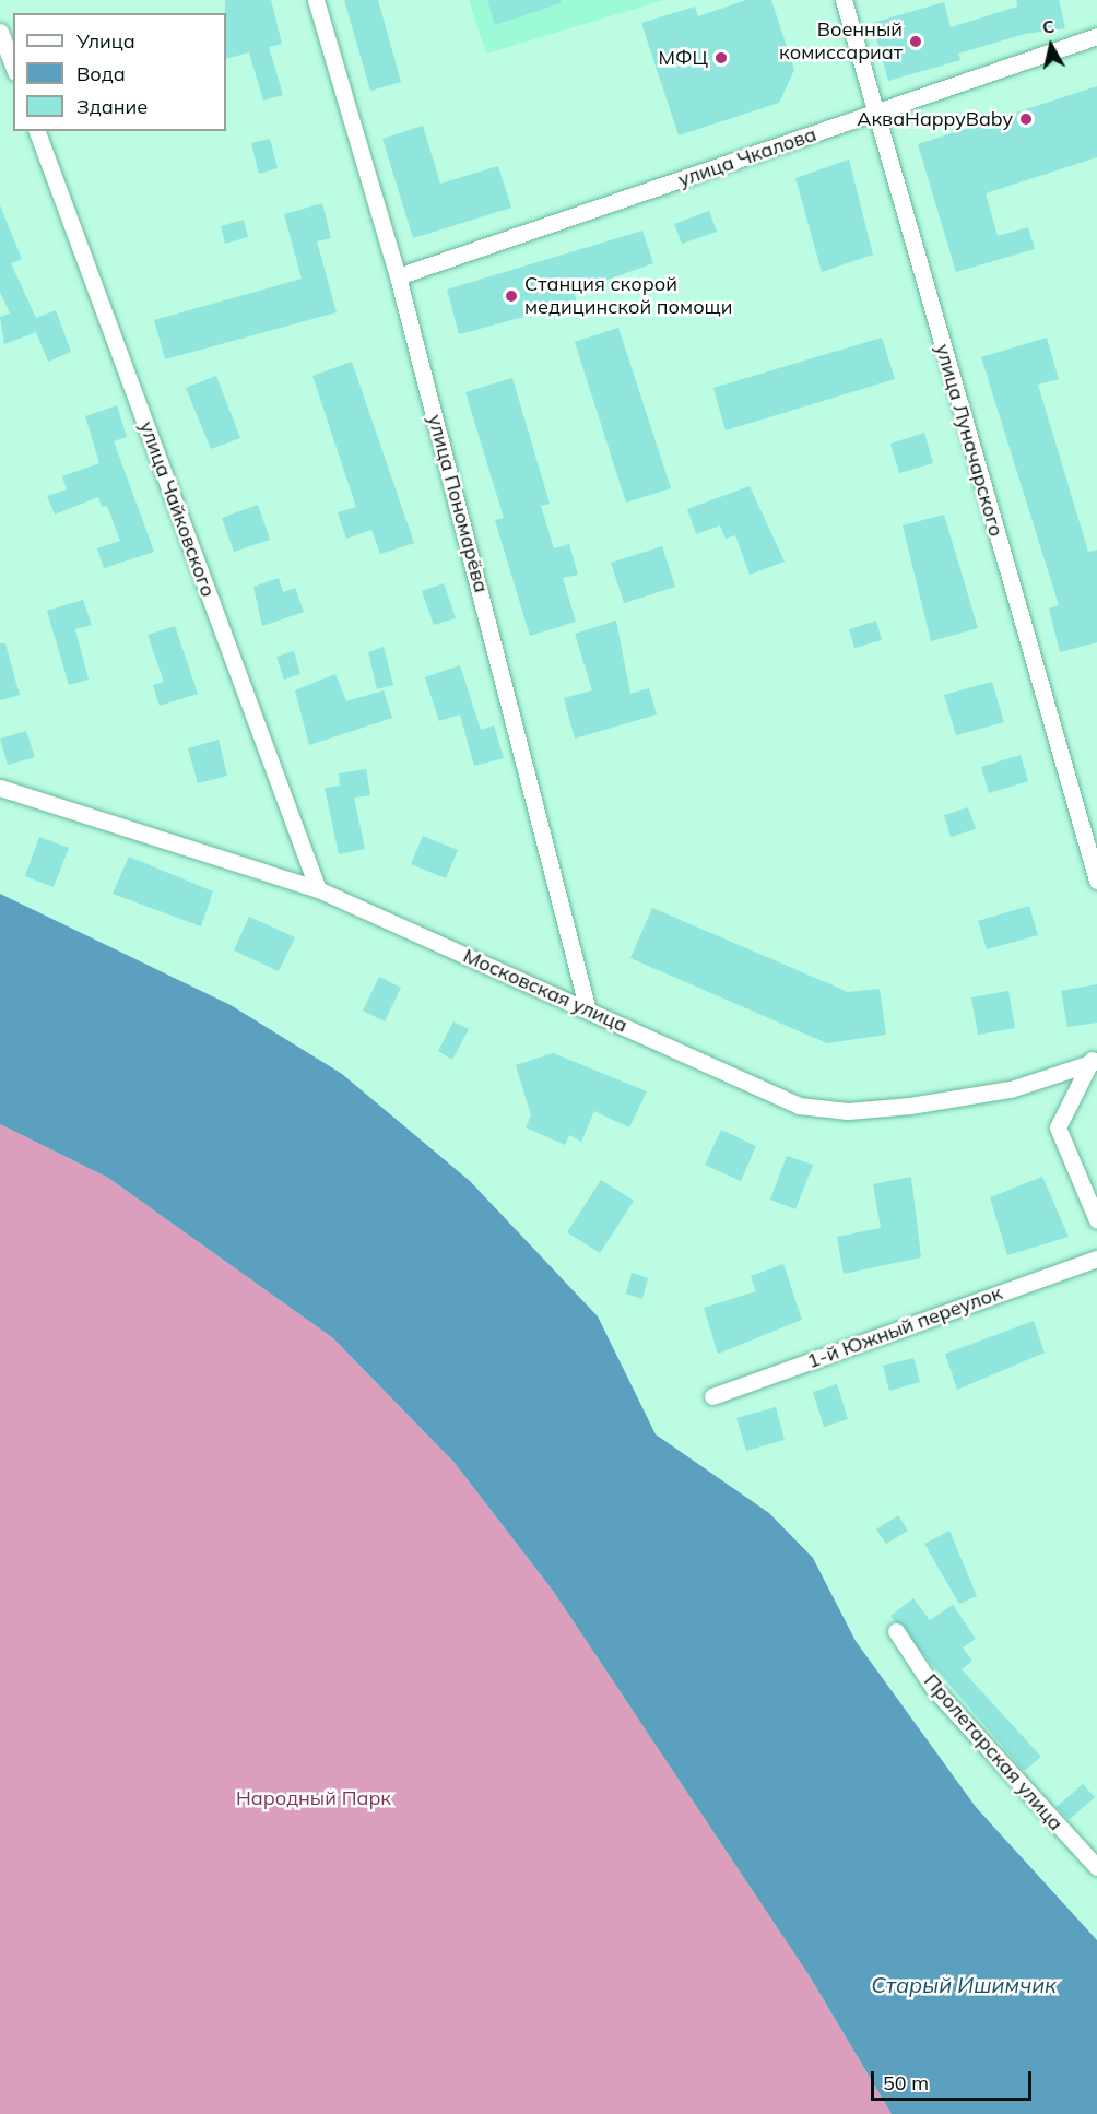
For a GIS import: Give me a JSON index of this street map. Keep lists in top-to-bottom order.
{
  "streets": {
    "street": [
      "улица Чкалова",
      "улица Луначарского",
      "улица Пономарёва",
      "улица Чайковского",
      "Московская улица",
      "1-й Южный переулок",
      "Пролетарская улица"
    ]
  },
  "crossings": [
    ["улица Чкалова", "улица Луначарского"],
    ["улица Чкалова", "улица Пономарёва"],
    ["улица Пономарёва", "Московская улица"],
    ["улица Чайковского", "Московская улица"]
  ],
  "water": ["Старый Ишимчик"],
  "parks": ["Народный Парк"],
  "places": [
    "Военный комиссариат",
    "МФЦ",
    "АкваHappyBaby",
    "Станция скорой медицинской помощи"
  ],
  "legend": ["Улица", "Вода", "Здание"],
  "scale_bar": "50 m",
  "north": "top"
}
